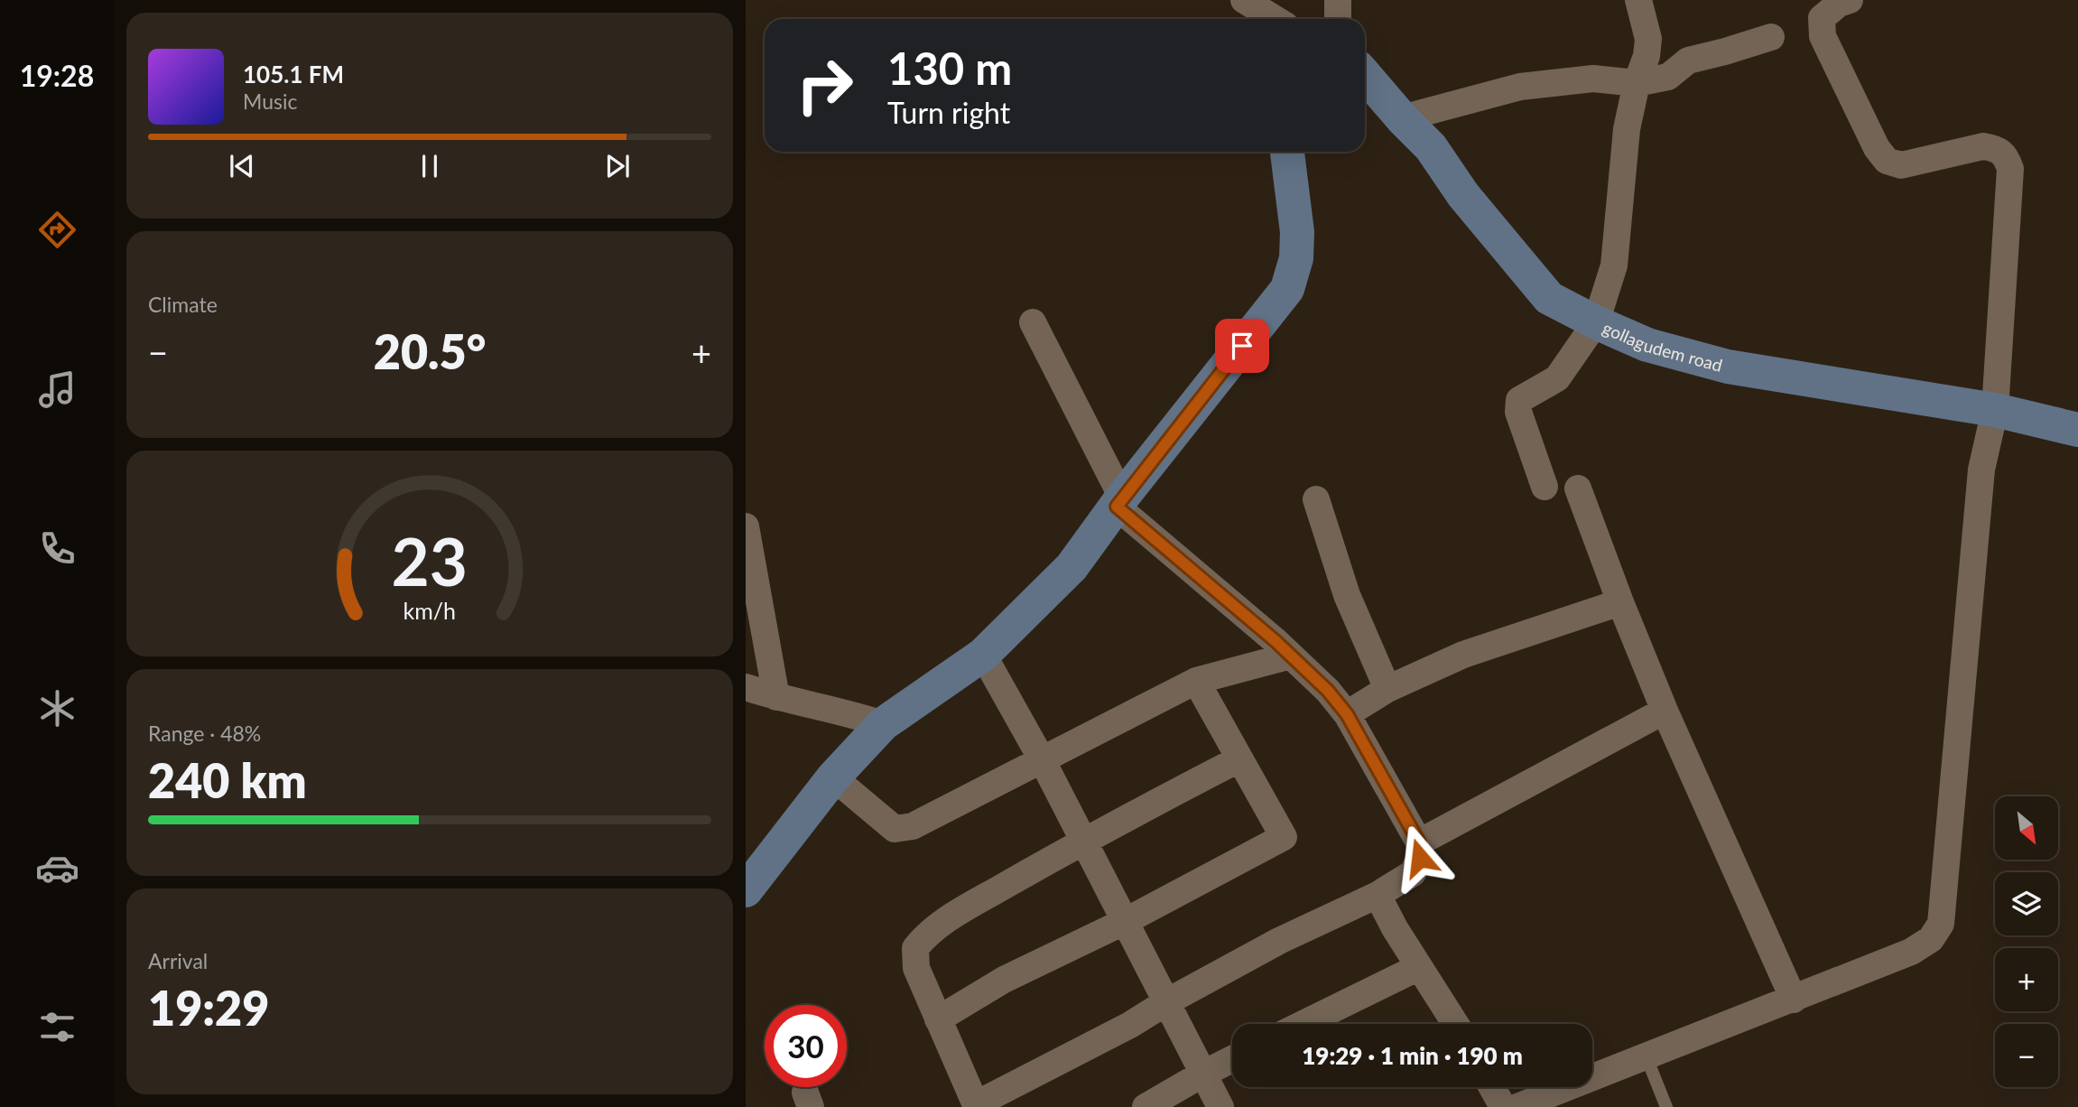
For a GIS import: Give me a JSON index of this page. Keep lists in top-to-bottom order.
{
  "streets": {
    "street": ["gollagudem road"]
  },
  "north": "bottom right",
  "page": {
    "tabs": "19:28",
    "turn": ["130 m", "Turn right"],
    "song": ["105.1 FM", "Music"],
    "tile": [
      "Climate",
      ["Range · 48%", "240 km"],
      ["Arrival", "19:29"]
    ],
    "heat": ["−", "20.5°", "+"],
    "map_buttons": ["+", "−"],
    "limit": "30",
    "trip": "19:29 · 1 min · 190 m",
    "gauge": ["23", "km/h"]
  }
}
